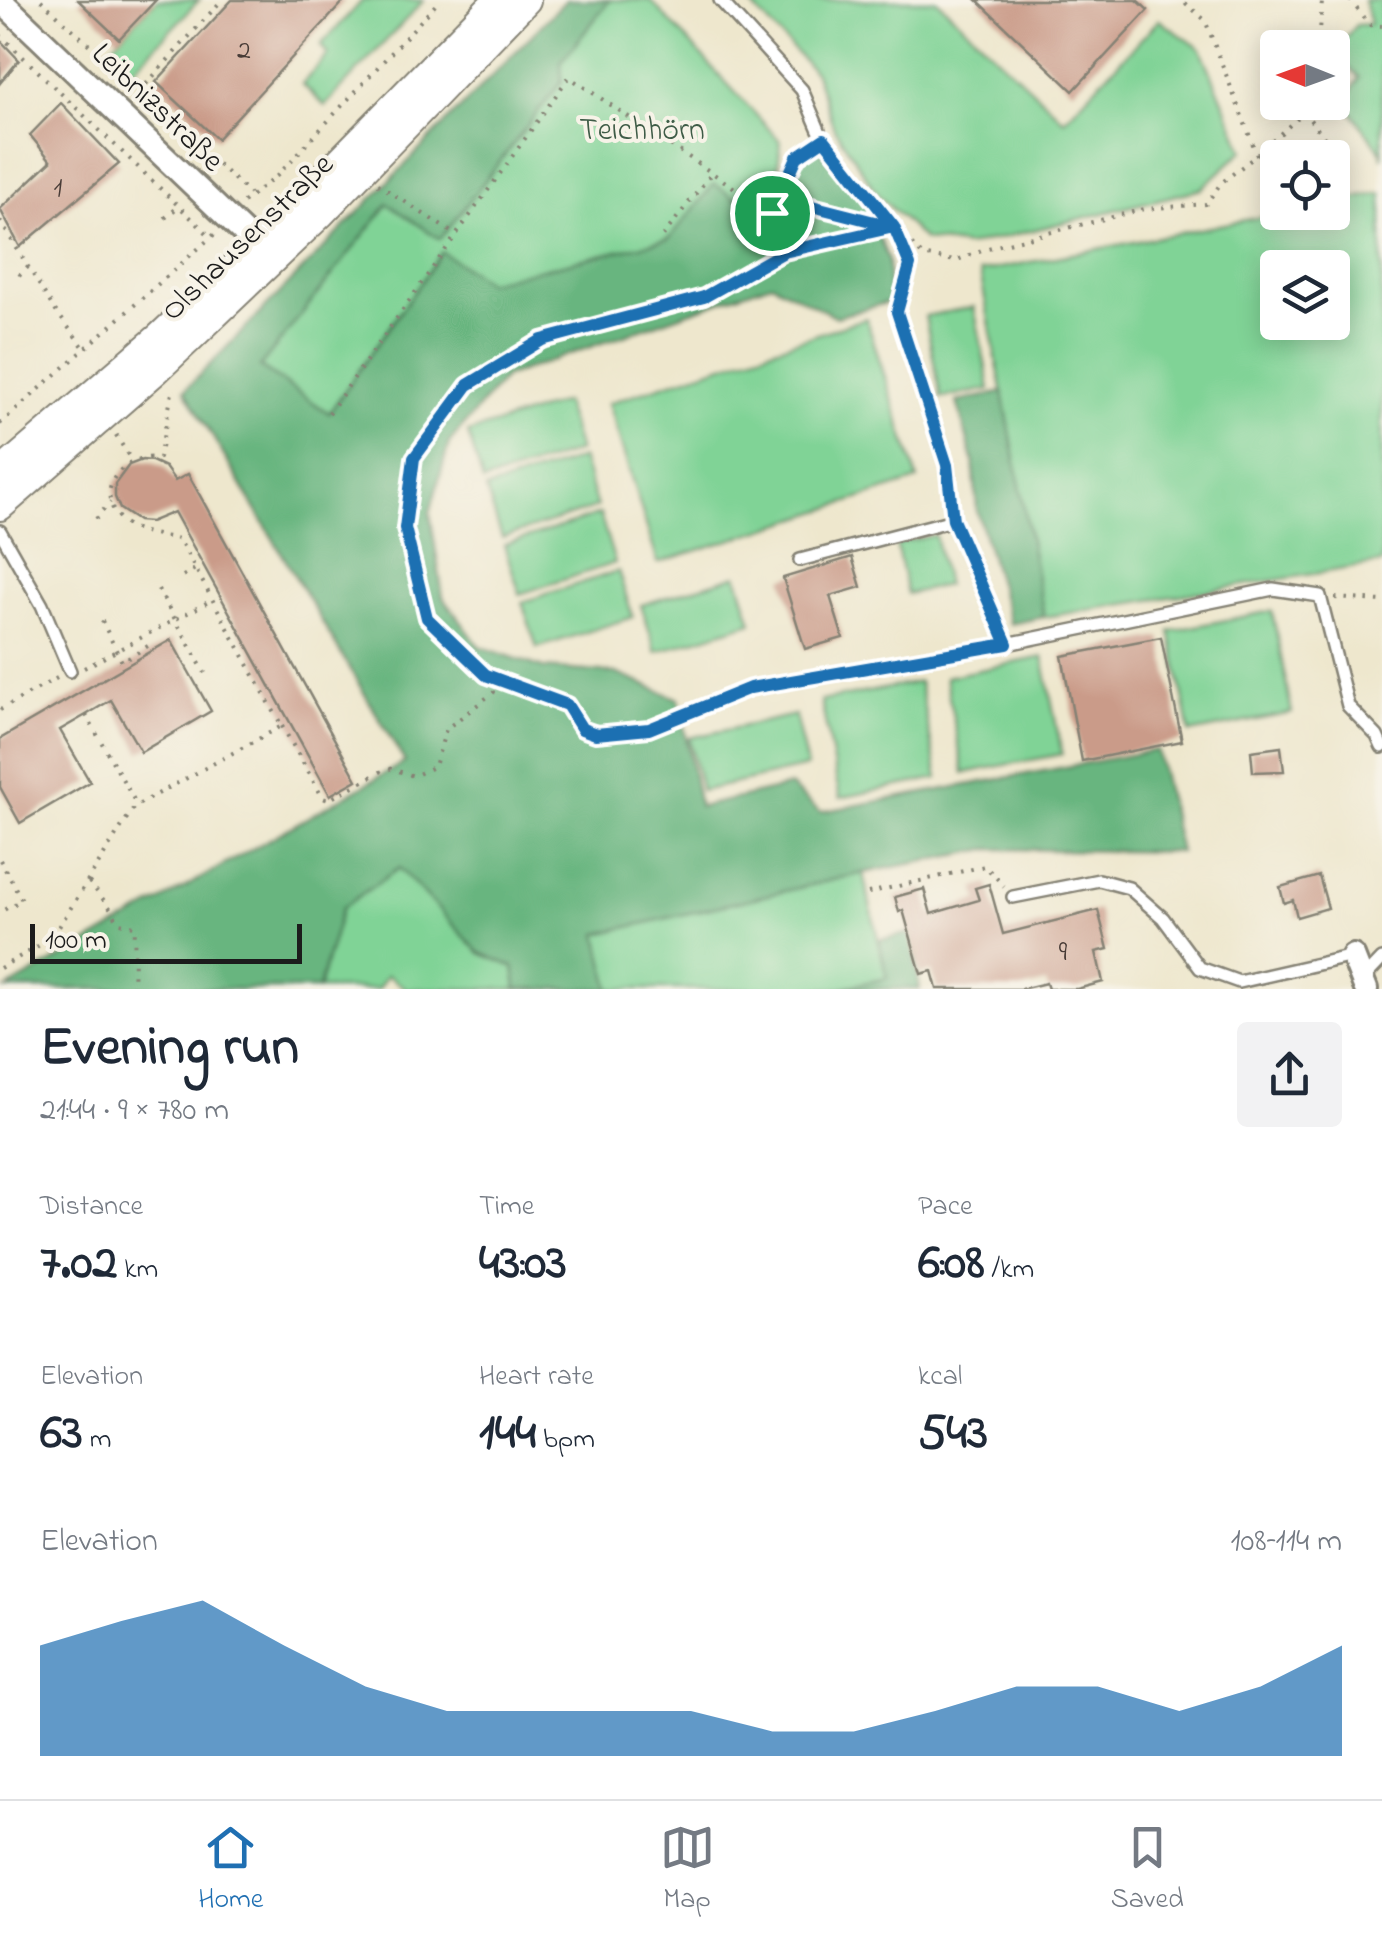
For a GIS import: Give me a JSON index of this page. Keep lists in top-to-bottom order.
{
  "streets": {
    "street": ["Leibnizstraße", "Olshausenstraße"]
  },
  "crossings": [
    ["Leibnizstraße", "Olshausenstraße"]
  ],
  "parks": ["Teichhörn"],
  "house_numbers": ["2", "1", "9"],
  "scale_bar": "100 m",
  "north": "left",
  "page": {
    "scale": "100 m",
    "heading": ["Evening run", "21:44 · 9 × 780 m"],
    "stats": [
      ["Distance", "7.02 km"],
      ["Time", "43:03"],
      ["Pace", "6:08 /km"],
      ["Elevation", "63 m"],
      ["Heart rate", "144 bpm"],
      ["kcal", "543"]
    ],
    "chart": ["Elevation", "108–114 m"],
    "tabs": ["Home", "Map", "Saved"]
  }
}
